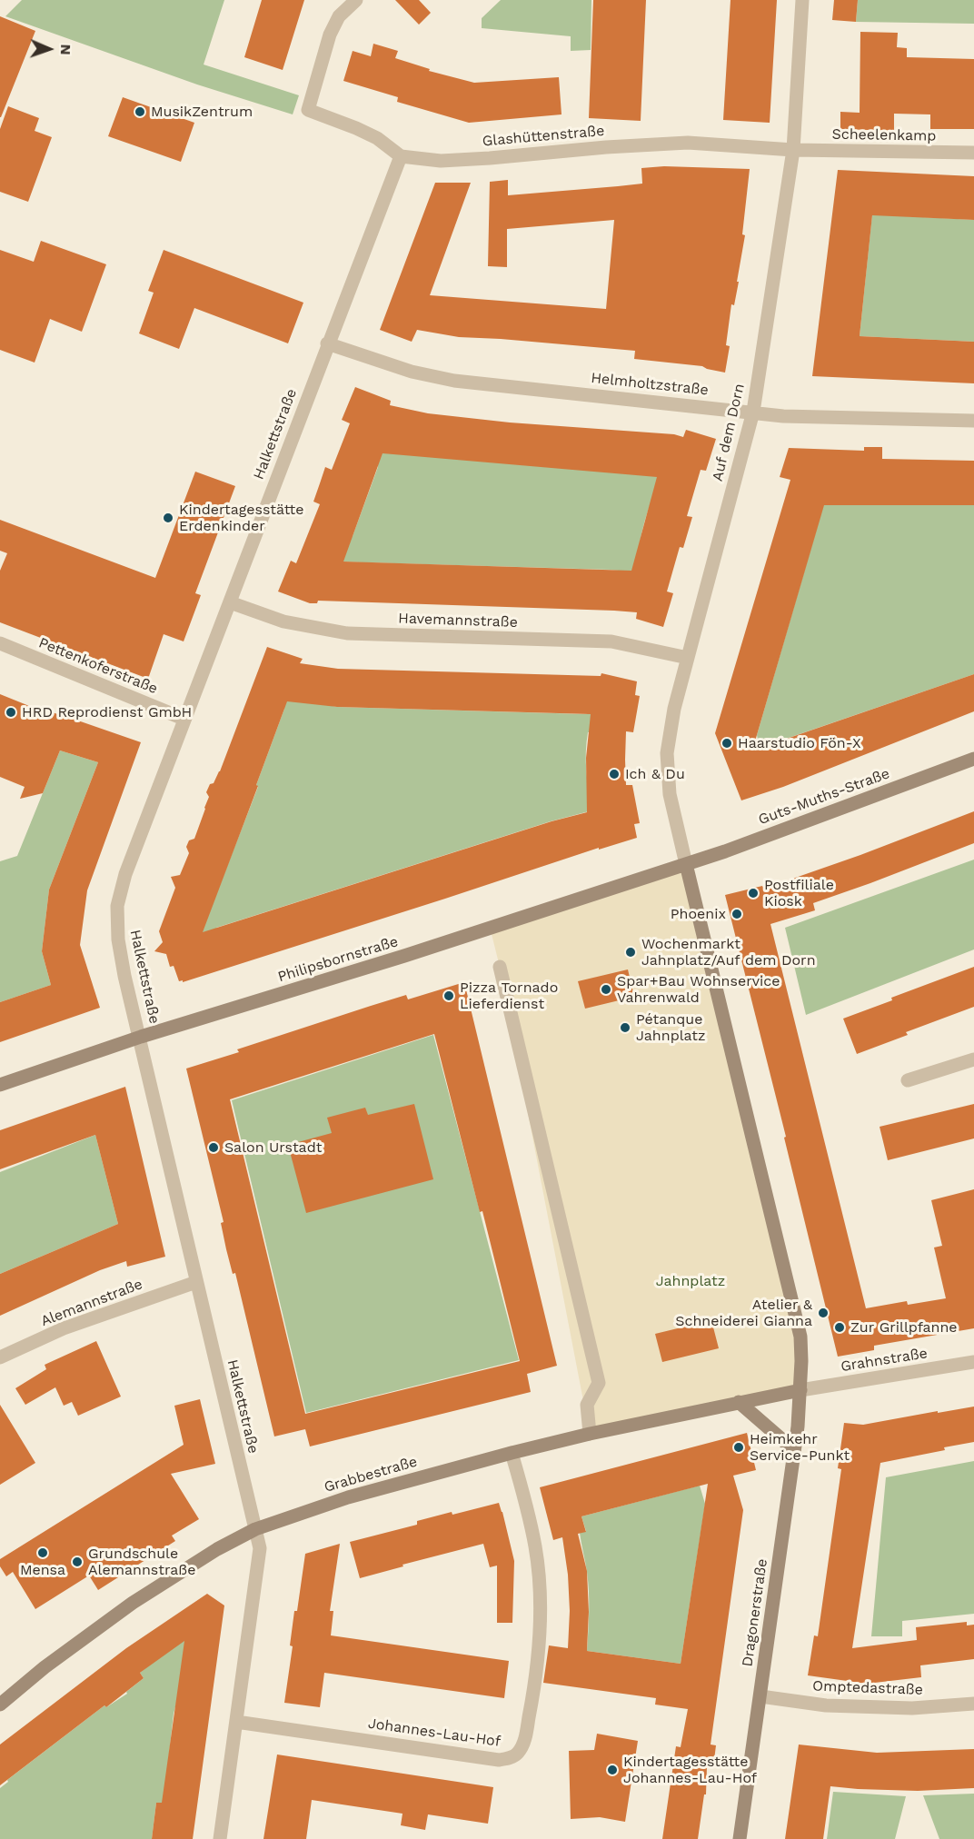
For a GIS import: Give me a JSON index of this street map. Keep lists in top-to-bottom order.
{
  "streets": {
    "street": [
      "Scheelenkamp",
      "Glashüttenstraße",
      "Helmholtzstraße",
      "Auf dem Dorn",
      "Halkettstraße",
      "Havemannstraße",
      "Pettenkoferstraße",
      "Guts-Muths-Straße",
      "Philipsbornstraße",
      "Alemannstraße",
      "Grahnstraße",
      "Grabbestraße",
      "Dragonerstraße",
      "Omptedastraße",
      "Johannes-Lau-Hof"
    ]
  },
  "crossings": [
    ["Scheelenkamp", "Glashüttenstraße"],
    ["Scheelenkamp", "Auf dem Dorn"],
    ["Glashüttenstraße", "Auf dem Dorn"],
    ["Glashüttenstraße", "Halkettstraße"],
    ["Helmholtzstraße", "Auf dem Dorn"],
    ["Helmholtzstraße", "Halkettstraße"],
    ["Auf dem Dorn", "Havemannstraße"],
    ["Auf dem Dorn", "Guts-Muths-Straße"],
    ["Auf dem Dorn", "Philipsbornstraße"],
    ["Halkettstraße", "Havemannstraße"],
    ["Halkettstraße", "Pettenkoferstraße"],
    ["Halkettstraße", "Philipsbornstraße"],
    ["Halkettstraße", "Alemannstraße"],
    ["Halkettstraße", "Grabbestraße"],
    ["Halkettstraße", "Johannes-Lau-Hof"],
    ["Guts-Muths-Straße", "Philipsbornstraße"],
    ["Grahnstraße", "Grabbestraße"],
    ["Grahnstraße", "Dragonerstraße"],
    ["Grabbestraße", "Dragonerstraße"],
    ["Grabbestraße", "Johannes-Lau-Hof"],
    ["Dragonerstraße", "Omptedastraße"]
  ],
  "parks": ["Jahnplatz"],
  "places": [
    "MusikZentrum",
    "Kindertagesstätte Erdenkinder",
    "HRD Reprodienst GmbH",
    "Haarstudio Fön-X",
    "Ich & Du",
    "Postfiliale Kiosk",
    "Phoenix",
    "Wochenmarkt Jahnplatz/Auf dem Dorn",
    "Spar+Bau Wohnservice Vahrenwald",
    "Pizza Tornado Lieferdienst",
    "Pétanque Jahnplatz",
    "Salon Urstadt",
    "Atelier & Schneiderei Gianna",
    "Zur Grillpfanne",
    "Heimkehr Service-Punkt",
    "Mensa",
    "Grundschule Alemannstraße",
    "Kindertagesstätte Johannes-Lau-Hof"
  ],
  "north": "right"
}
